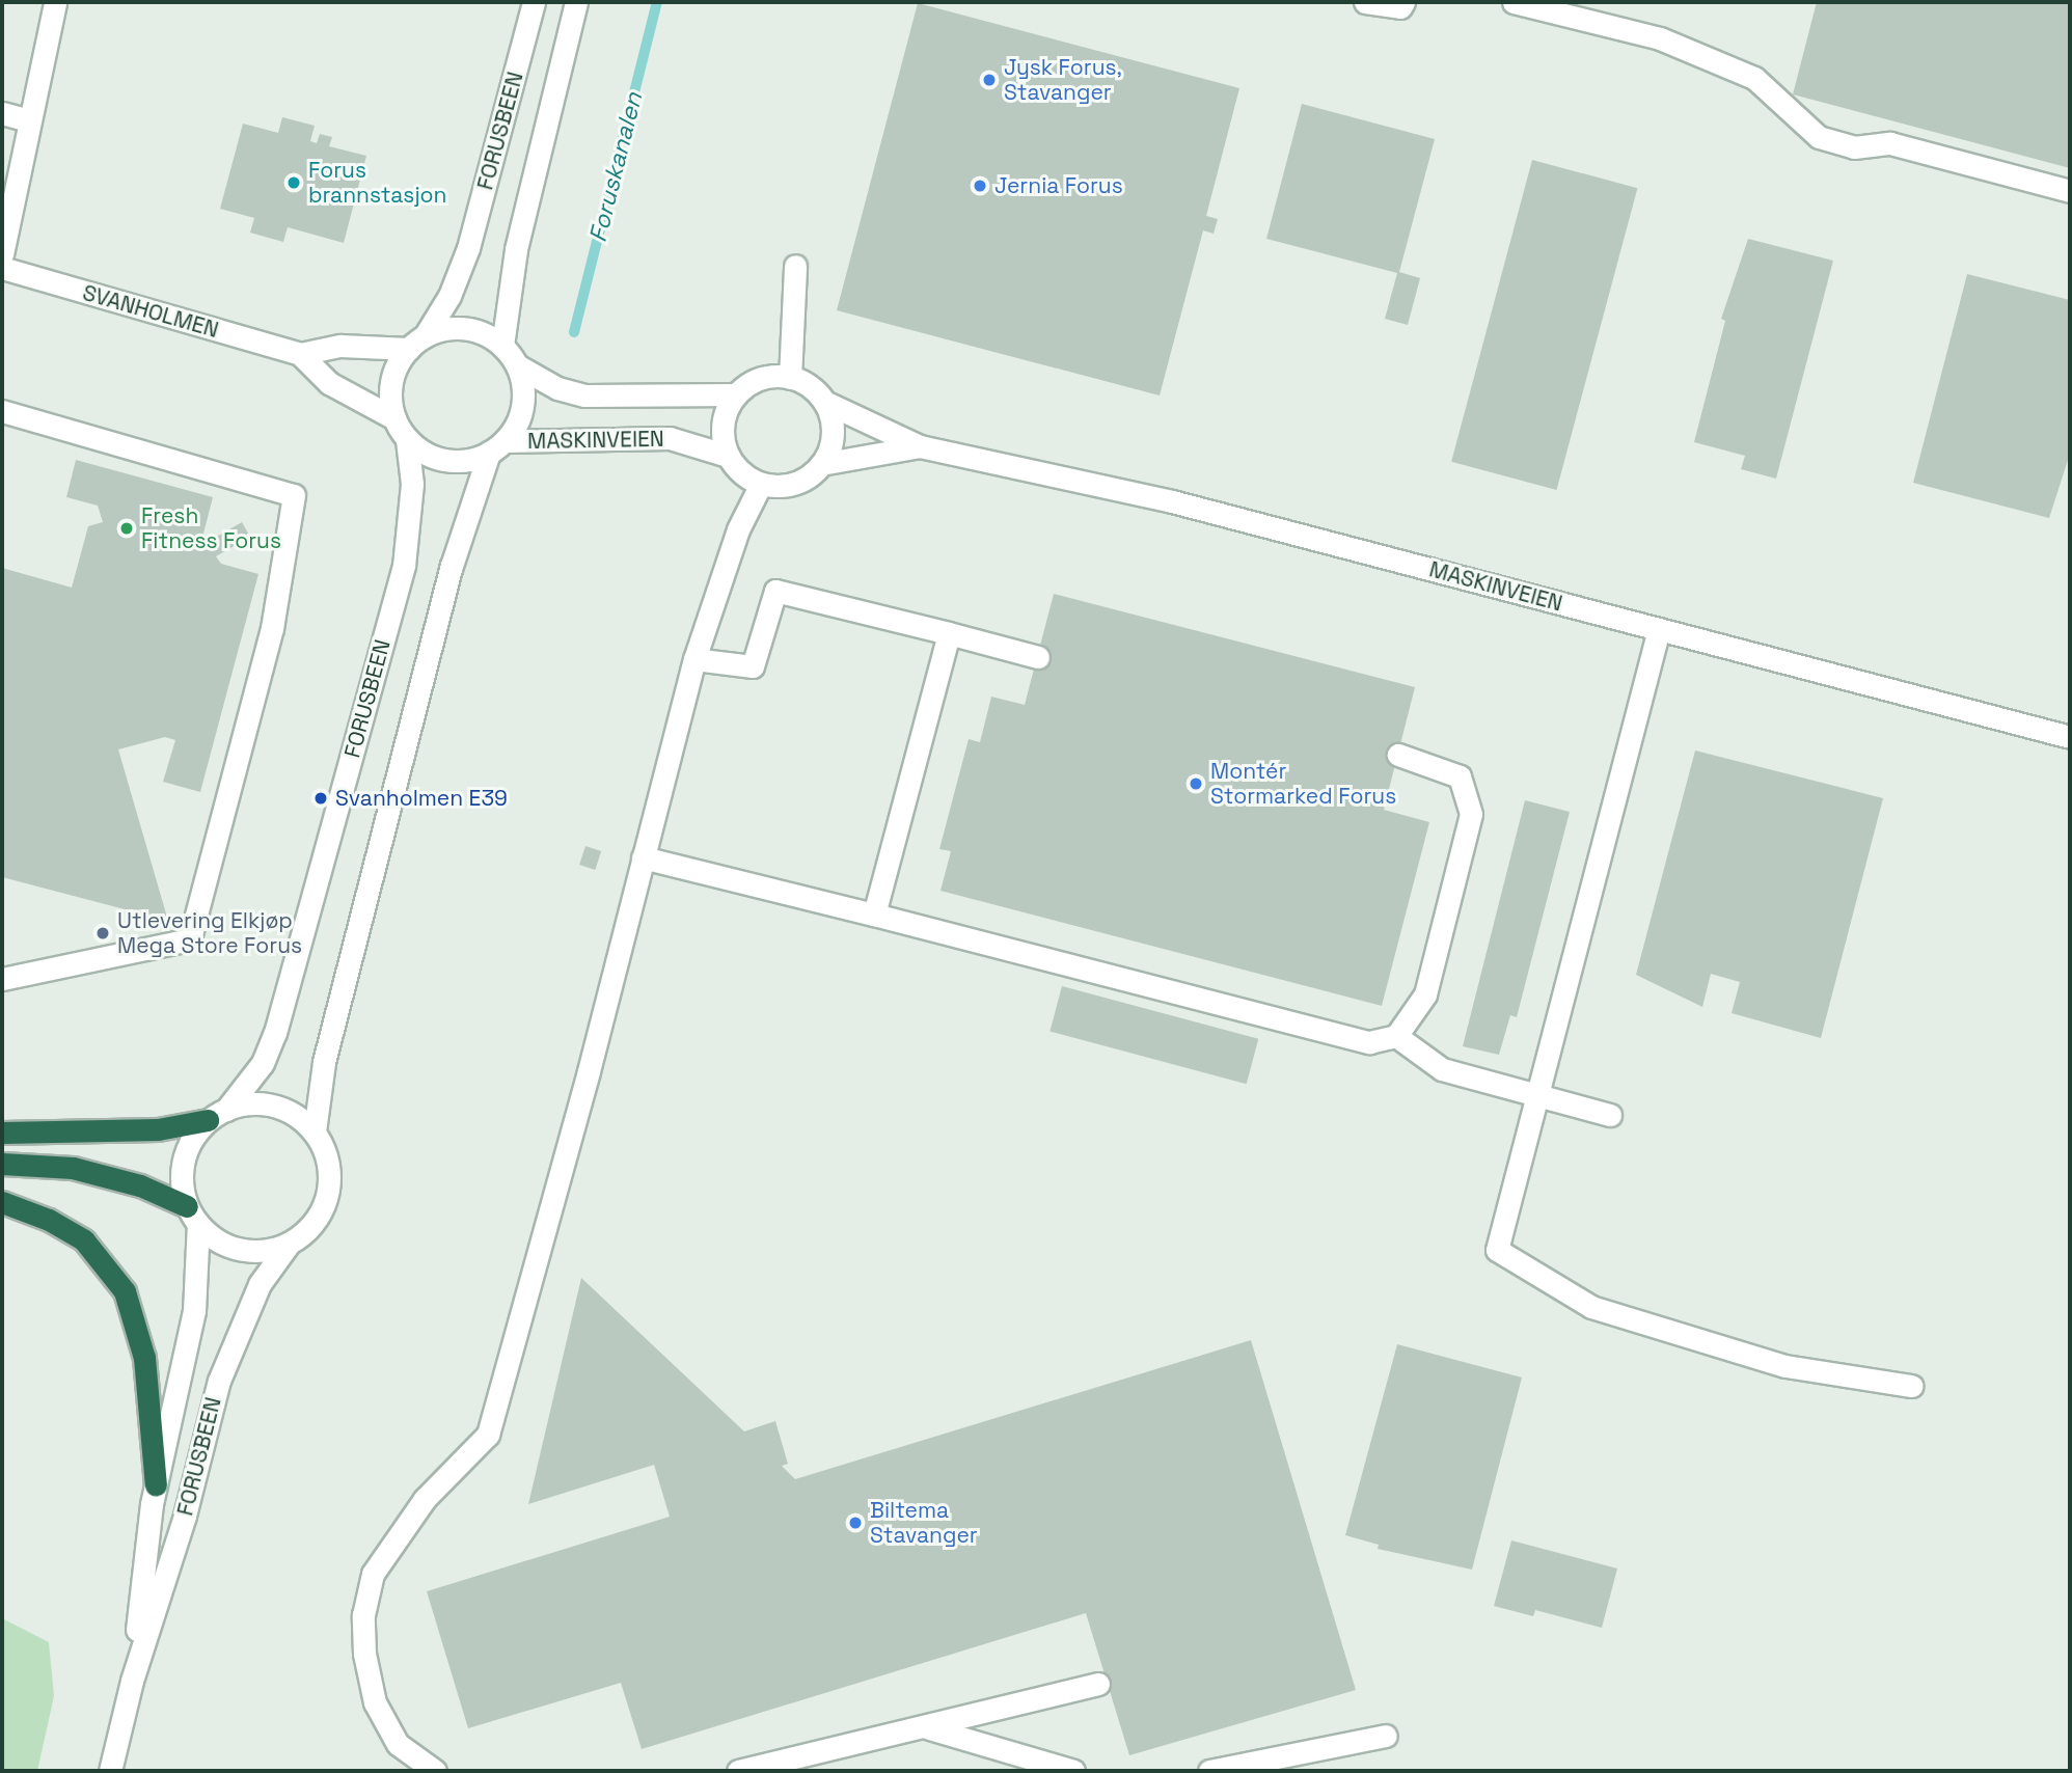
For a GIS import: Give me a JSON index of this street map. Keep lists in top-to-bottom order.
{
  "streets": {
    "main road": ["FORUSBEEN", "SVANHOLMEN", "MASKINVEIEN"]
  },
  "crossings": [
    ["FORUSBEEN", "SVANHOLMEN"],
    ["FORUSBEEN", "MASKINVEIEN"],
    ["SVANHOLMEN", "MASKINVEIEN"]
  ],
  "water": ["Foruskanalen"],
  "places": [
    "Jysk Forus, Stavanger",
    "Forus brannstasjon",
    "Jernia Forus",
    "Fresh Fitness Forus",
    "Montér Stormarked Forus",
    "Svanholmen E39",
    "Utlevering Elkjøp Mega Store Forus",
    "Biltema Stavanger"
  ]
}
